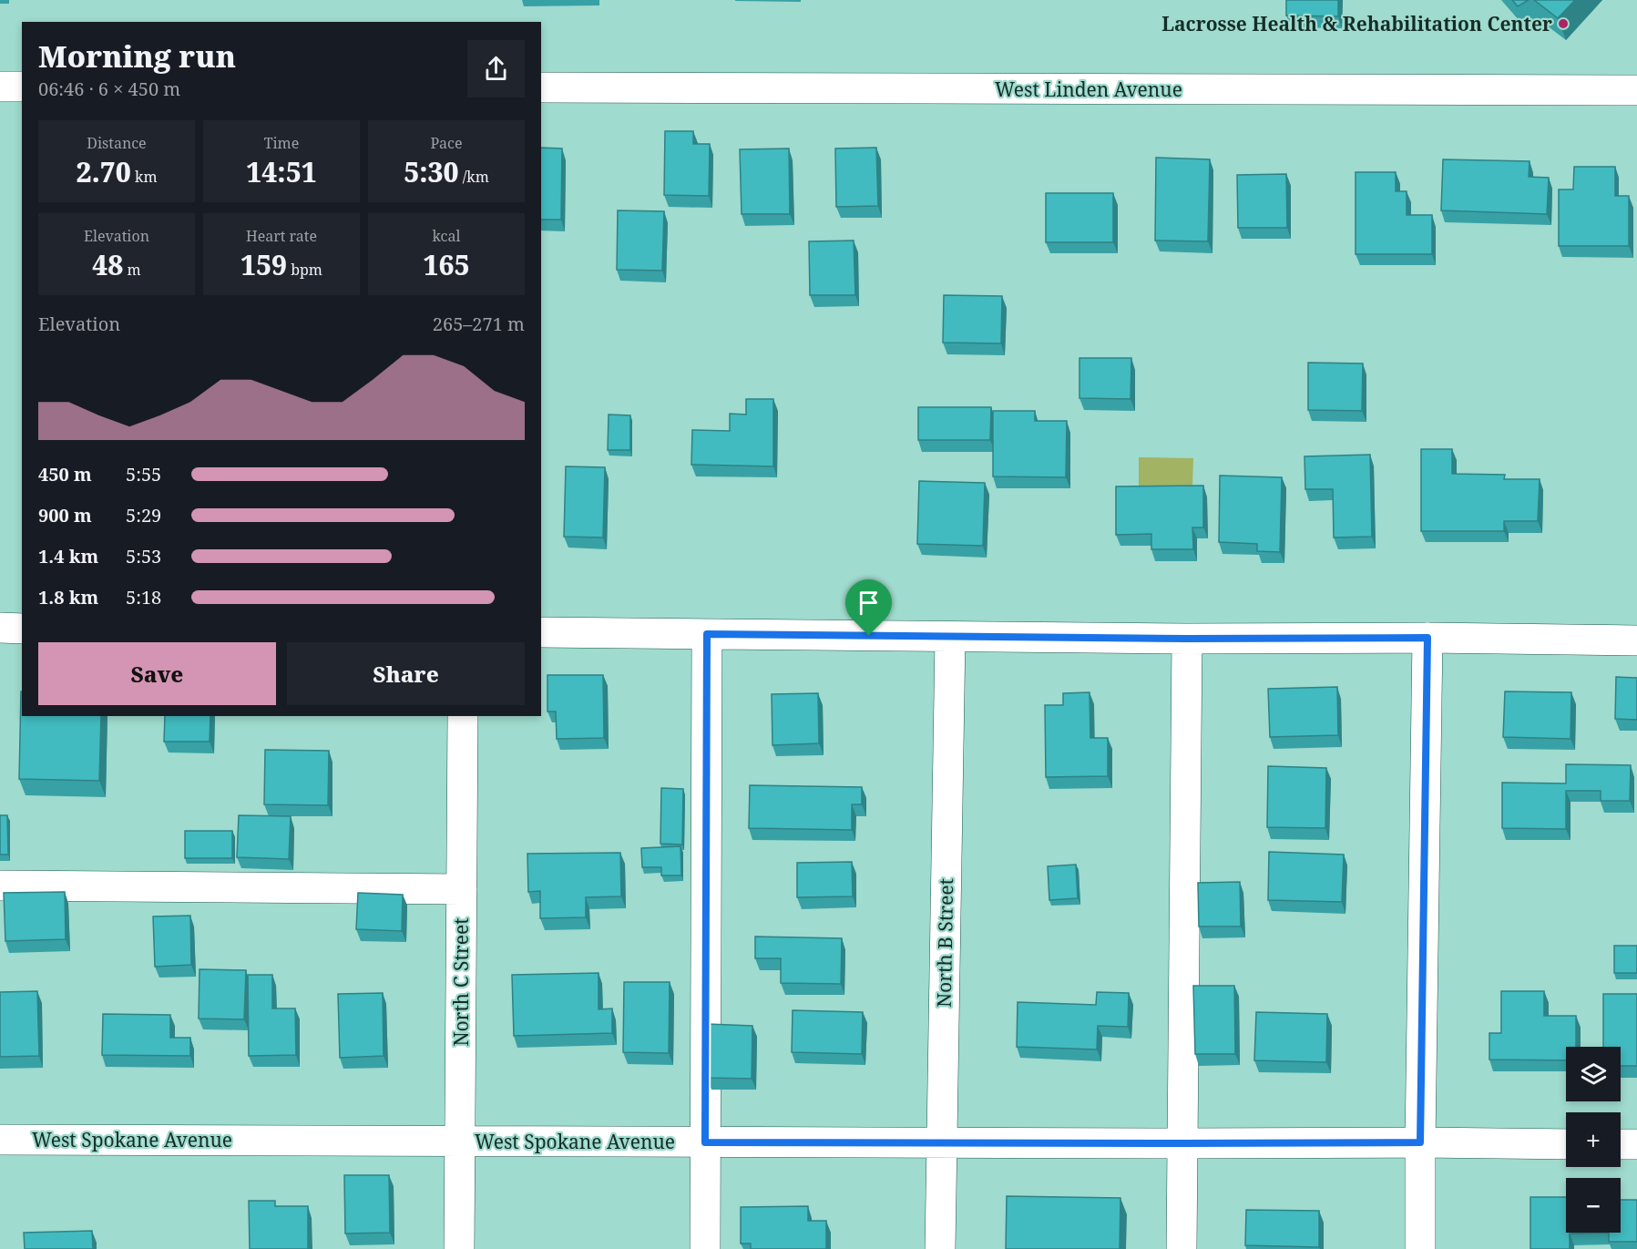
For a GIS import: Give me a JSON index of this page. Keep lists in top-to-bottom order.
{
  "streets": {
    "street": [
      "West Linden Avenue",
      "North B Street",
      "North C Street",
      "West Spokane Avenue"
    ]
  },
  "crossings": [
    ["North B Street", "West Spokane Avenue"],
    ["North C Street", "West Spokane Avenue"]
  ],
  "places": ["Lacrosse Health & Rehabilitation Center"],
  "page": {
    "heading": ["Morning run", "06:46 · 6 × 450 m"],
    "stats": [
      ["Distance", "2.70 km"],
      ["Time", "14:51"],
      ["Pace", "5:30 /km"],
      ["Elevation", "48 m"],
      ["Heart rate", "159 bpm"],
      ["kcal", "165"]
    ],
    "chart": ["Elevation", "265–271 m"],
    "list": [
      {
        "name": "450 m",
        "note": "5:55"
      },
      {
        "name": "900 m",
        "note": "5:29"
      },
      {
        "name": "1.4 km",
        "note": "5:53"
      },
      {
        "name": "1.8 km",
        "note": "5:18"
      }
    ],
    "buttons": ["Save", "Share"],
    "map_buttons": ["+", "−"]
  }
}
